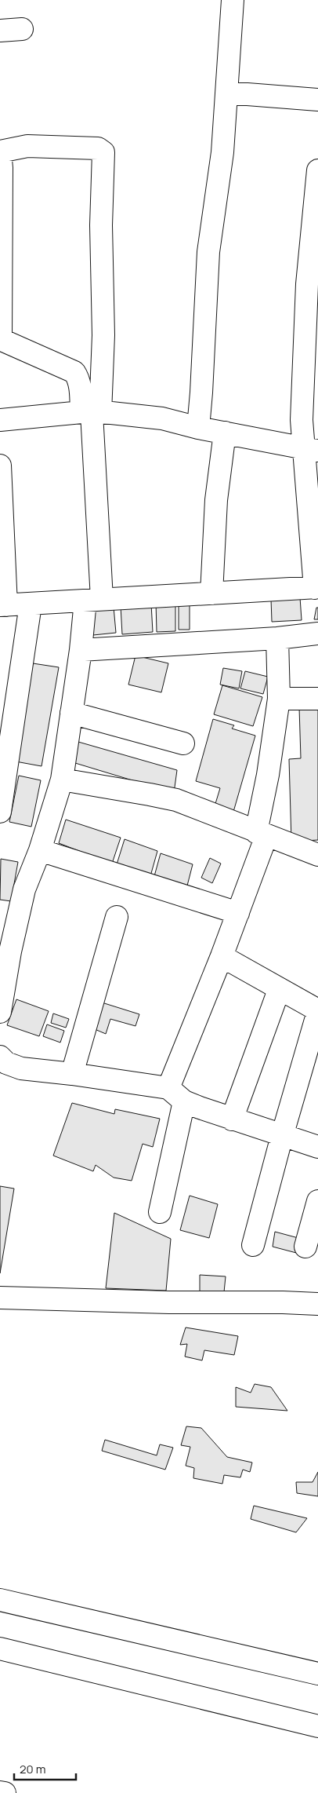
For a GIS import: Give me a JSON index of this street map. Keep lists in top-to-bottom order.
{
  "scale_bar": "20 m"
}
